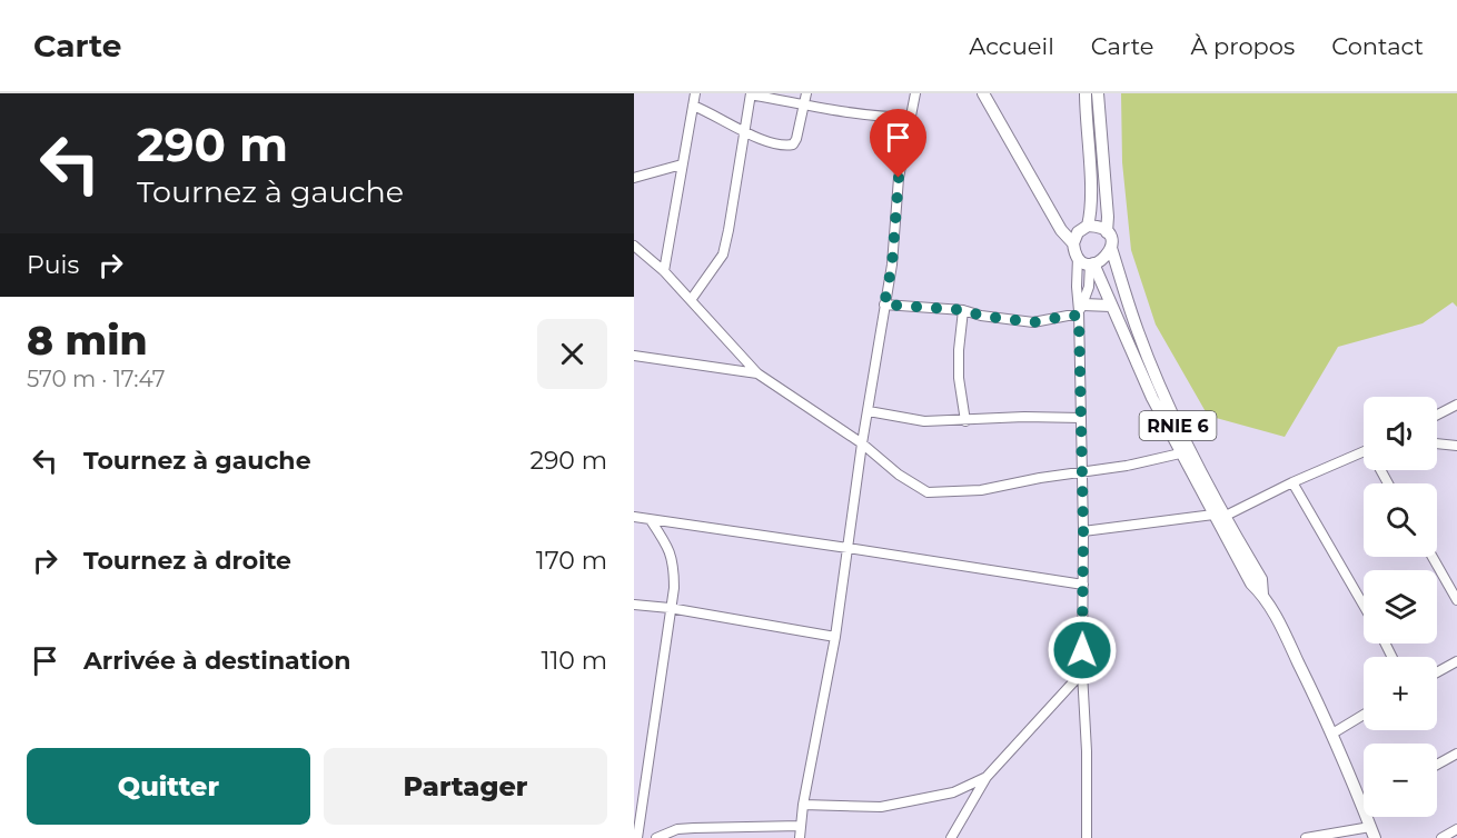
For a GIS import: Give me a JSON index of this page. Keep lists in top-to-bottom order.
{
  "streets": {
    "main road": ["RNIE 6"]
  },
  "page": {
    "header": "Carte",
    "nav": [
      "Accueil",
      "Carte",
      "À propos",
      "Contact"
    ],
    "turn": ["290 m", "Tournez à gauche"],
    "then": "Puis",
    "heading": ["8 min", "570 m · 17:47"],
    "map_buttons": ["+", "−"],
    "list": [
      {
        "name": "Tournez à gauche",
        "value": "290 m"
      },
      {
        "name": "Tournez à droite",
        "value": "170 m"
      },
      {
        "name": "Arrivée à destination",
        "value": "110 m"
      }
    ],
    "buttons": ["Quitter", "Partager"]
  }
}
